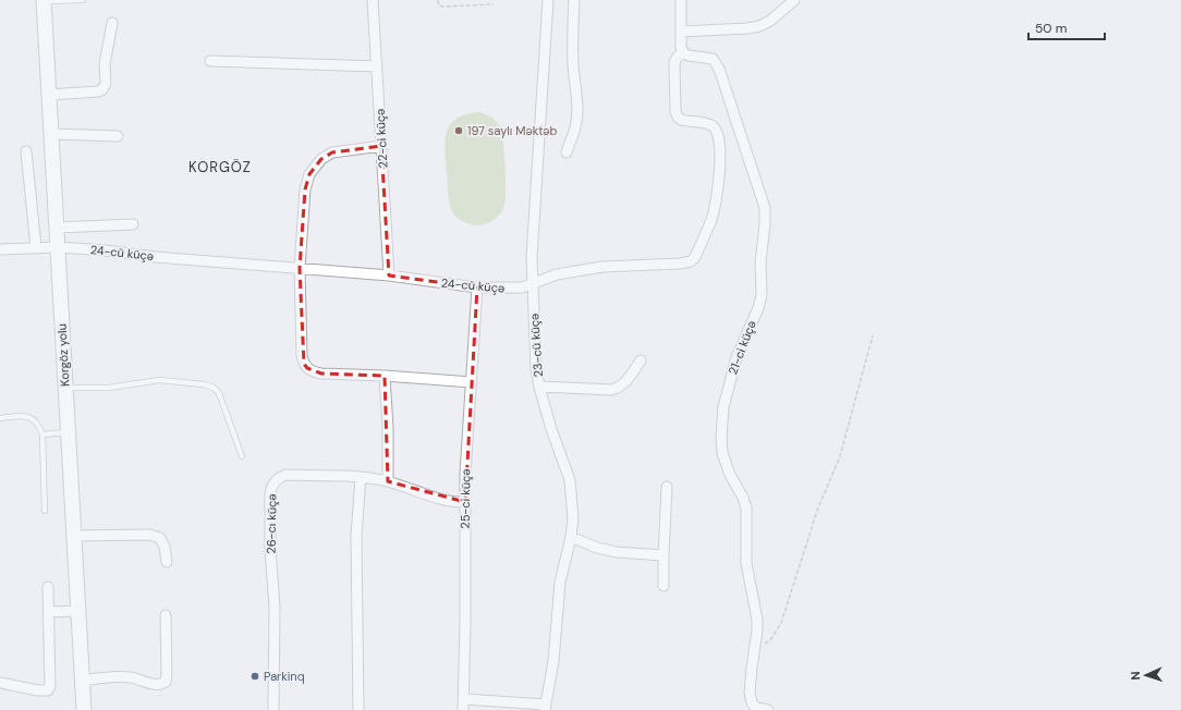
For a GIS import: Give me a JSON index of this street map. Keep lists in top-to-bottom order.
{
  "streets": {
    "main road": ["Korgöz yolu"],
    "street": [
      "22-ci küçə",
      "24-cü küçə",
      "23-cü küçə",
      "21-ci küçə",
      "25-ci küçə",
      "26-cı küçə"
    ]
  },
  "crossings": [
    ["22-ci küçə", "24-cü küçə"],
    ["24-cü küçə", "23-cü küçə"],
    ["24-cü küçə", "21-ci küçə"],
    ["24-cü küçə", "Korgöz yolu"],
    ["24-cü küçə", "25-ci küçə"],
    ["25-ci küçə", "26-cı küçə"]
  ],
  "districts": ["KORGÖZ"],
  "places": ["197 saylı Məktəb", "Parkinq"],
  "scale_bar": "50 m",
  "north": "left"
}
